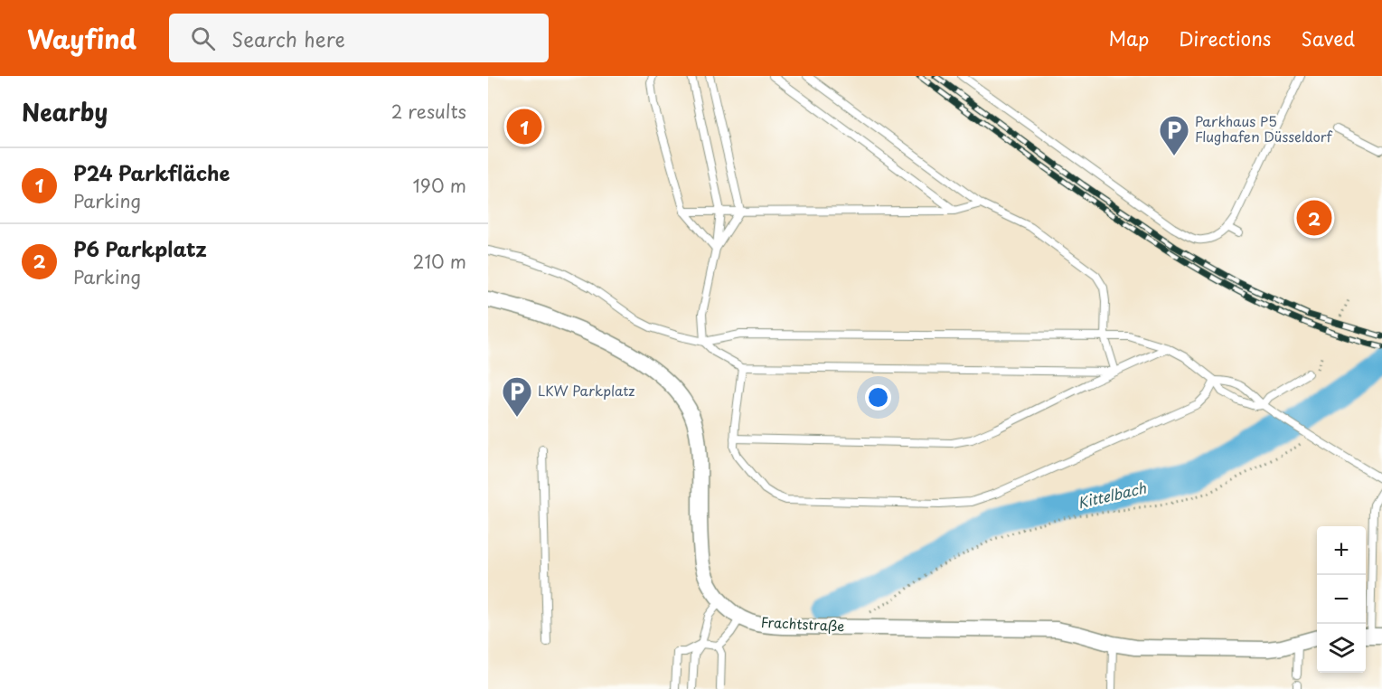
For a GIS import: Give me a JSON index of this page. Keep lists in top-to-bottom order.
{
  "streets": {
    "street": ["Frachtstraße"]
  },
  "water": ["Kittelbach"],
  "places": {
    "parking": ["Parkhaus P5 Flughafen Düsseldorf", "LKW Parkplatz"]
  },
  "page": {
    "header": "Wayfind",
    "search": "Search here",
    "nav": ["Map", "Directions", "Saved"],
    "heading": ["Nearby", "2 results"],
    "pins": ["1", "2"],
    "list": [
      {
        "mark": "1",
        "name": "P24 Parkfläche",
        "note": "Parking",
        "value": "190 m"
      },
      {
        "mark": "2",
        "name": "P6 Parkplatz",
        "note": "Parking",
        "value": "210 m"
      }
    ],
    "map_buttons": ["+", "−"]
  }
}
